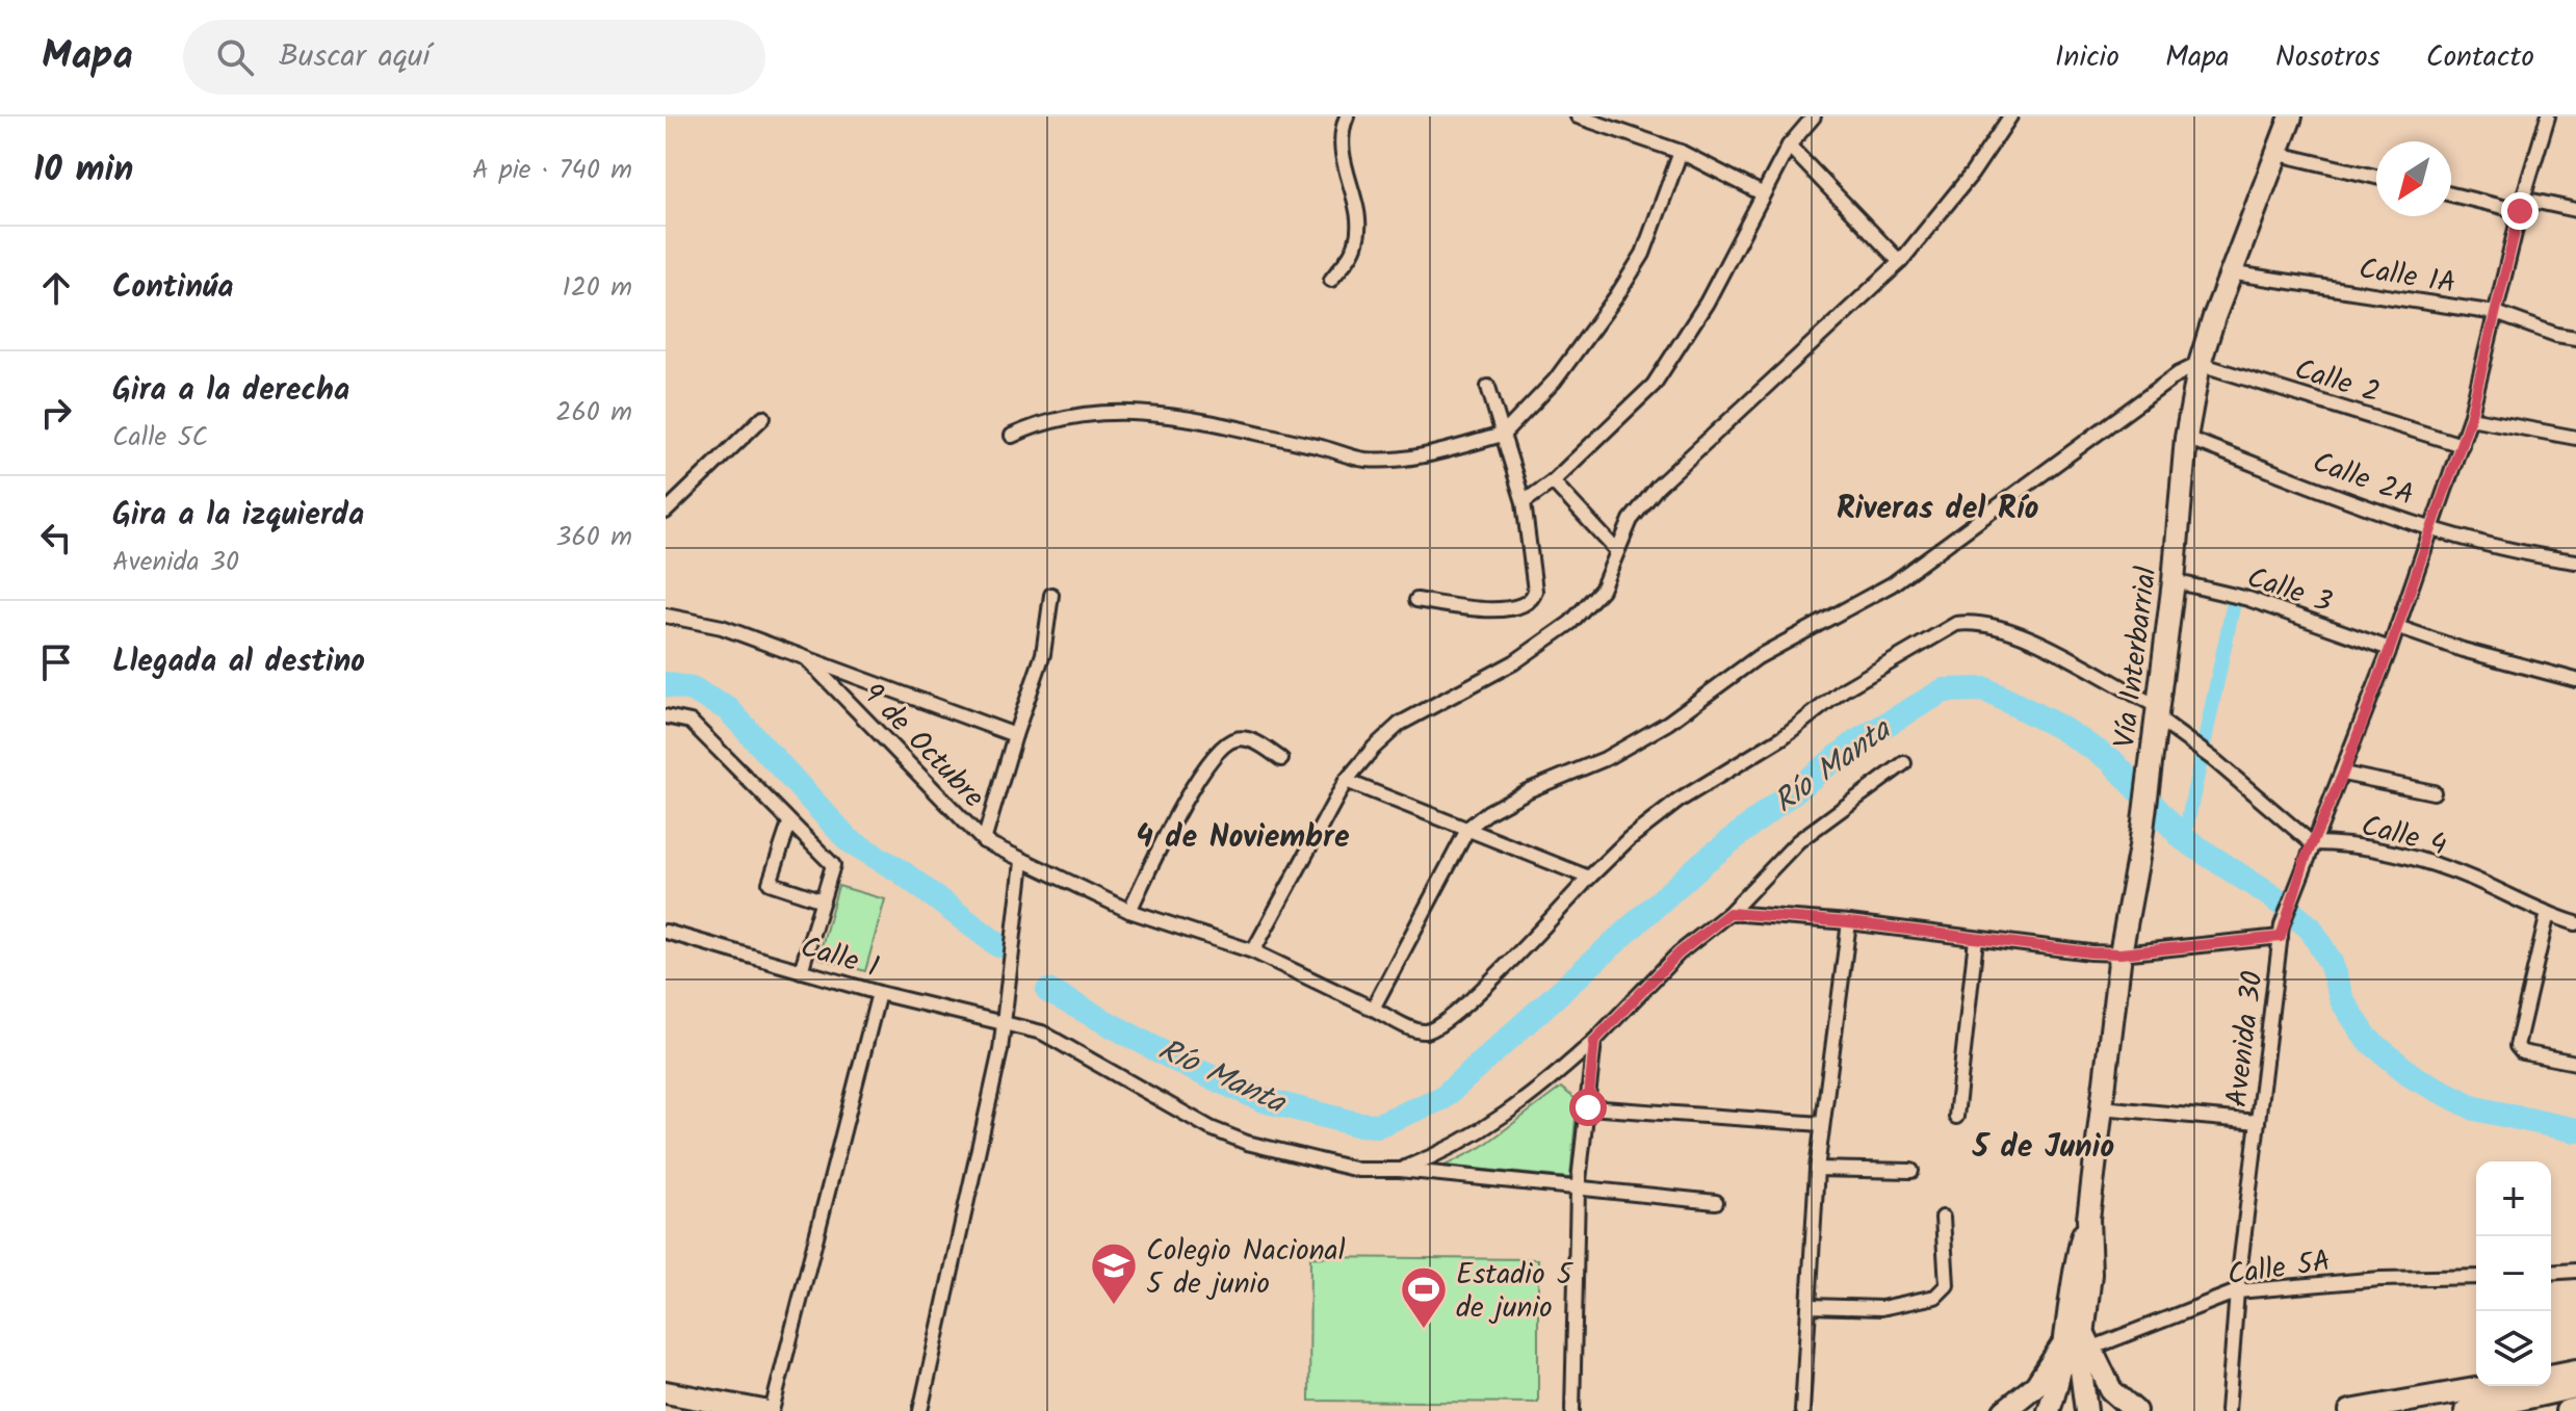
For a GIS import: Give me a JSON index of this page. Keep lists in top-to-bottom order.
{
  "streets": {
    "main road": ["Vía Interbarrial"],
    "street": [
      "Calle 1A",
      "Calle 2",
      "Calle 2A",
      "Calle 3",
      "9 de Octubre",
      "Calle 4",
      "Calle 1",
      "Avenida 30",
      "Calle 5A"
    ]
  },
  "crossings": [
    ["Calle 1A", "Vía Interbarrial"],
    ["Calle 1A", "Avenida 30"],
    ["Calle 2", "Vía Interbarrial"],
    ["Calle 2", "Avenida 30"],
    ["Calle 2A", "Vía Interbarrial"],
    ["Calle 2A", "Avenida 30"],
    ["Calle 3", "Vía Interbarrial"],
    ["Calle 3", "Avenida 30"],
    ["Vía Interbarrial", "Calle 5A"],
    ["Calle 4", "Avenida 30"],
    ["Avenida 30", "Calle 5A"]
  ],
  "districts": ["Riveras del Río", "4 de Noviembre", "5 de Junio"],
  "water": ["Río Manta"],
  "places": {
    "school or university": ["Colegio Nacional 5 de junio"],
    "sports": ["Estadio 5 de junio"]
  },
  "north": "bottom left",
  "page": {
    "header": "Mapa",
    "search": "Buscar aquí",
    "nav": [
      "Inicio",
      "Mapa",
      "Nosotros",
      "Contacto"
    ],
    "heading": ["10 min", "A pie · 740 m"],
    "list": [
      ["Continúa", "120 m"],
      ["Gira a la derecha", "Calle 5C", "260 m"],
      ["Gira a la izquierda", "Avenida 30", "360 m"],
      "Llegada al destino"
    ],
    "map_buttons": ["+", "−"]
  }
}
